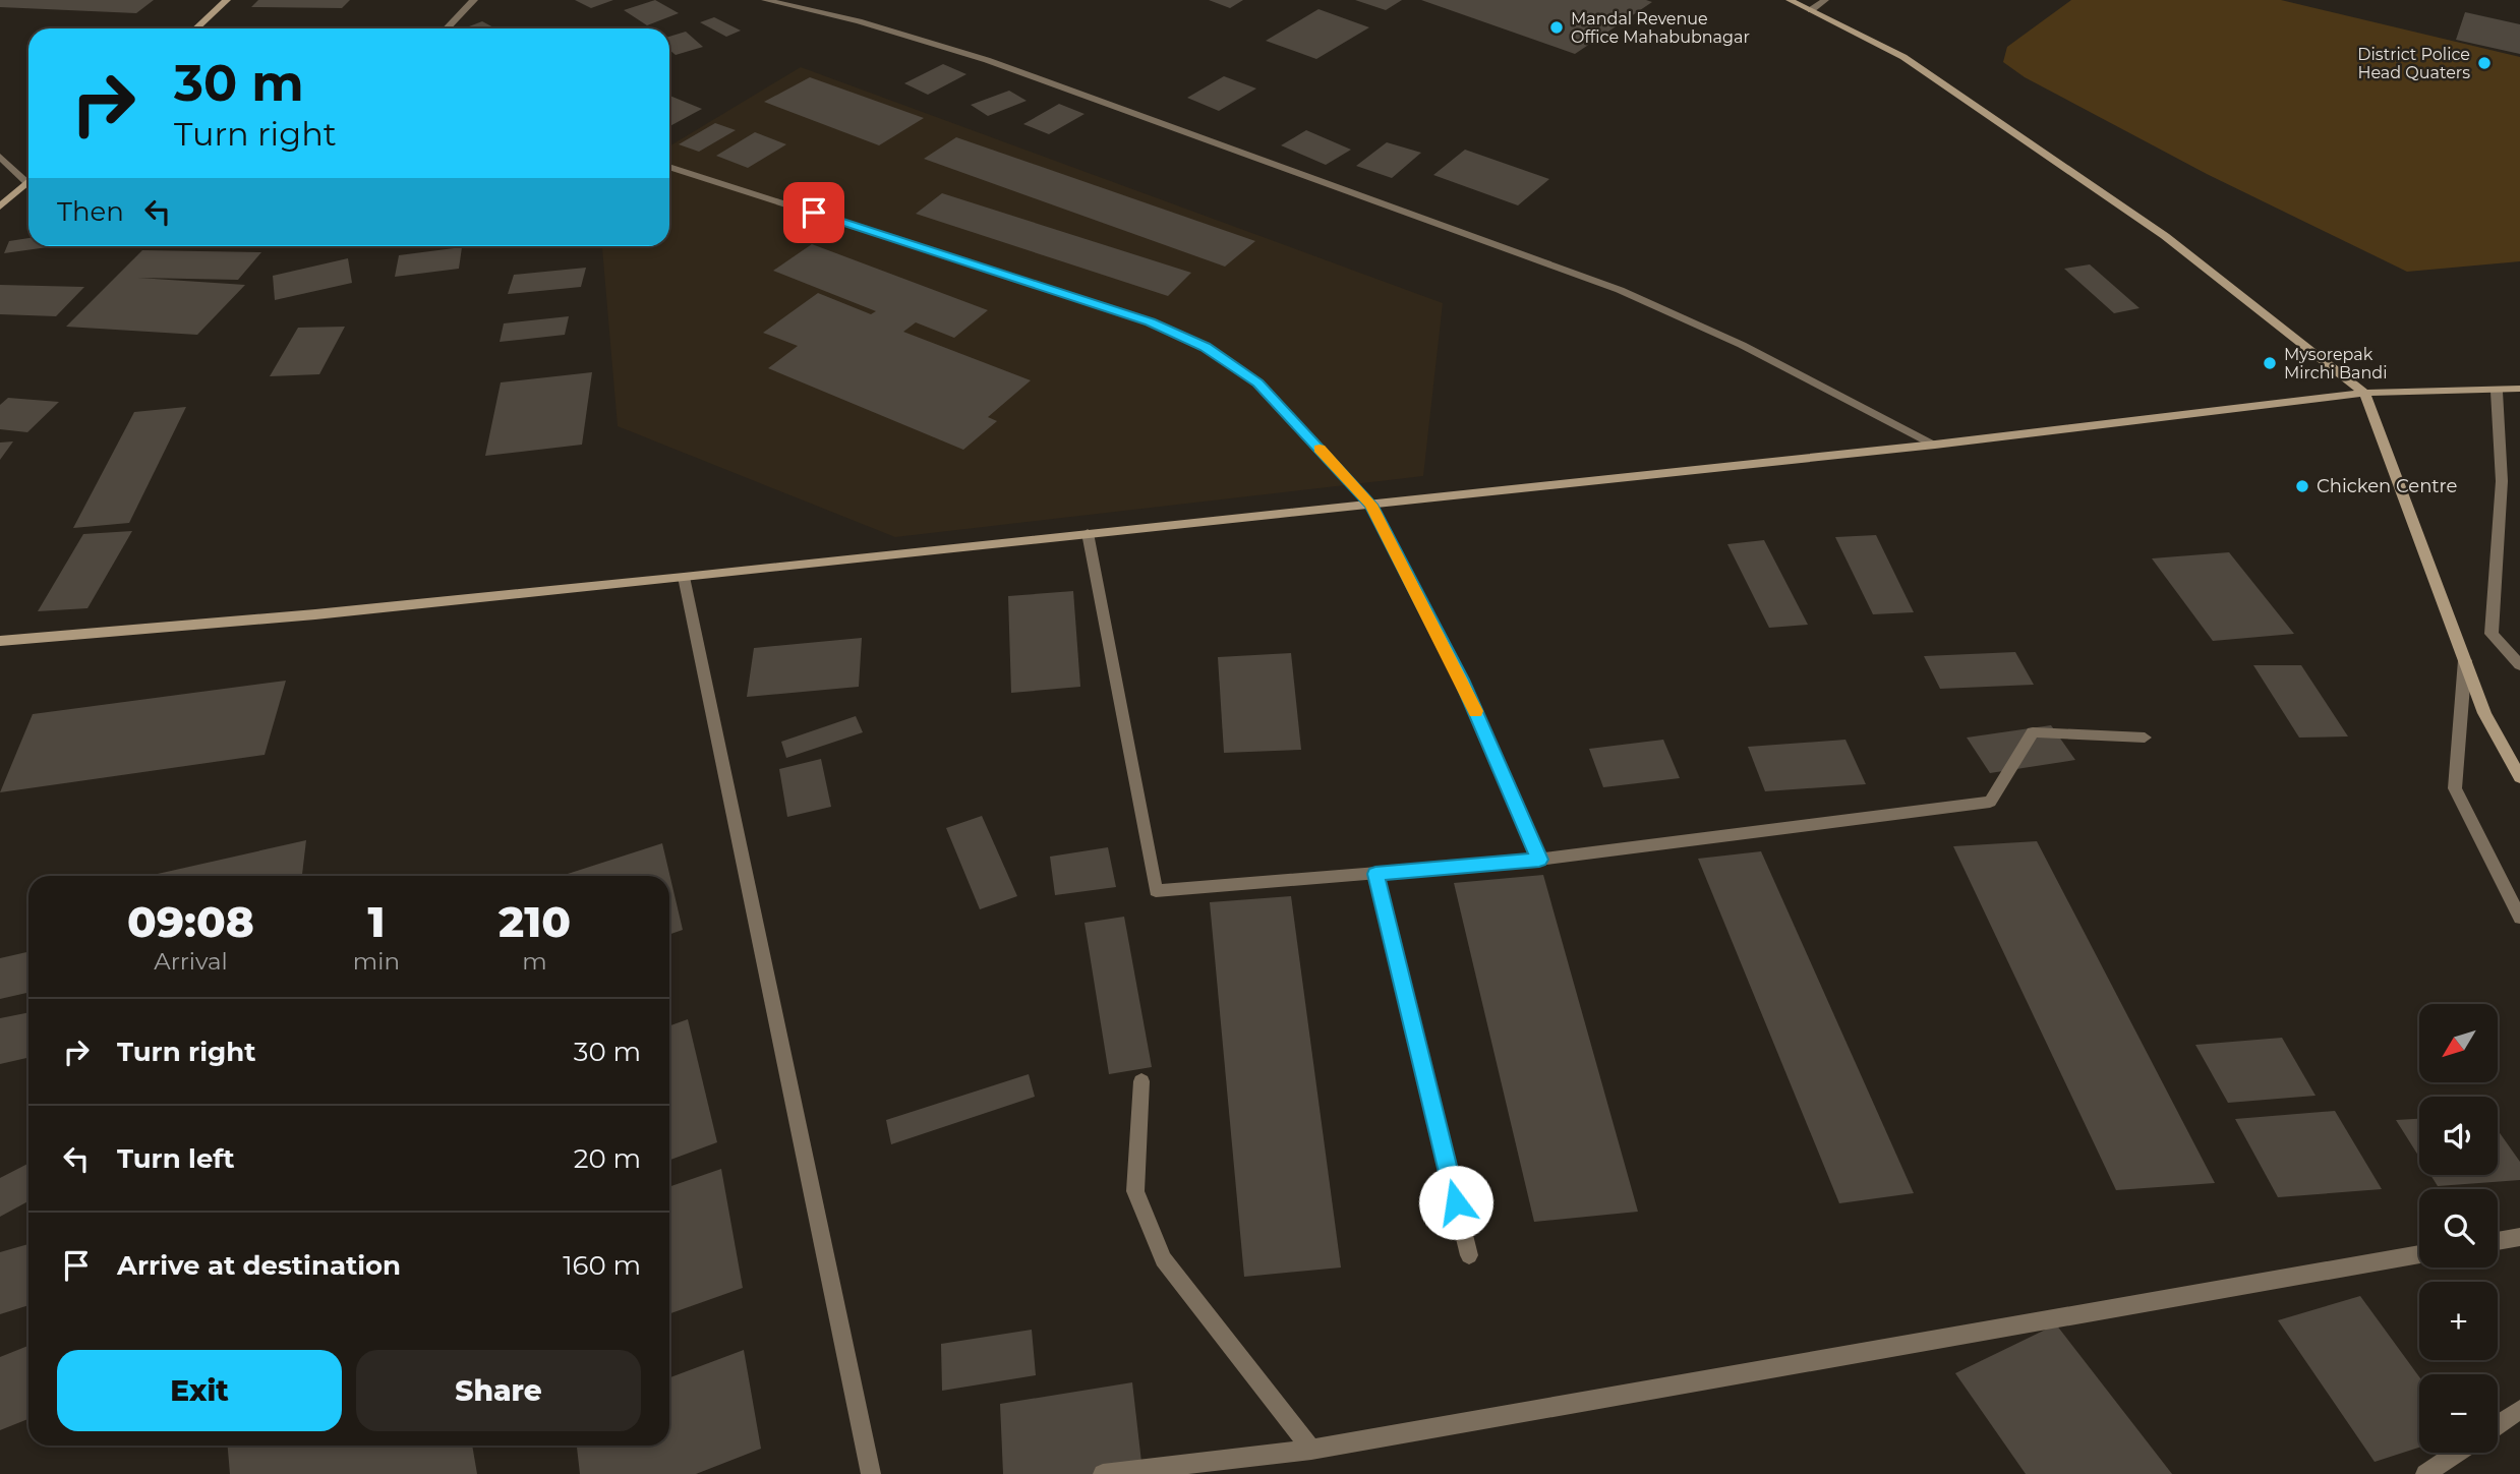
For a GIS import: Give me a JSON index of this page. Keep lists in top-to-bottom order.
{
  "places": [
    "Mandal Revenue Office Mahabubnagar",
    "District Police Head Quaters",
    "Mysorepak Mirchi Bandi",
    "Chicken Centre"
  ],
  "north": "bottom left",
  "page": {
    "turn": ["30 m", "Turn right"],
    "then": "Then",
    "eta": [
      "09:08",
      "Arrival",
      "1",
      "min",
      "210",
      "m"
    ],
    "list": [
      {
        "name": "Turn right",
        "value": "30 m"
      },
      {
        "name": "Turn left",
        "value": "20 m"
      },
      {
        "name": "Arrive at destination",
        "value": "160 m"
      }
    ],
    "map_buttons": ["+", "−"],
    "buttons": ["Exit", "Share"]
  }
}
